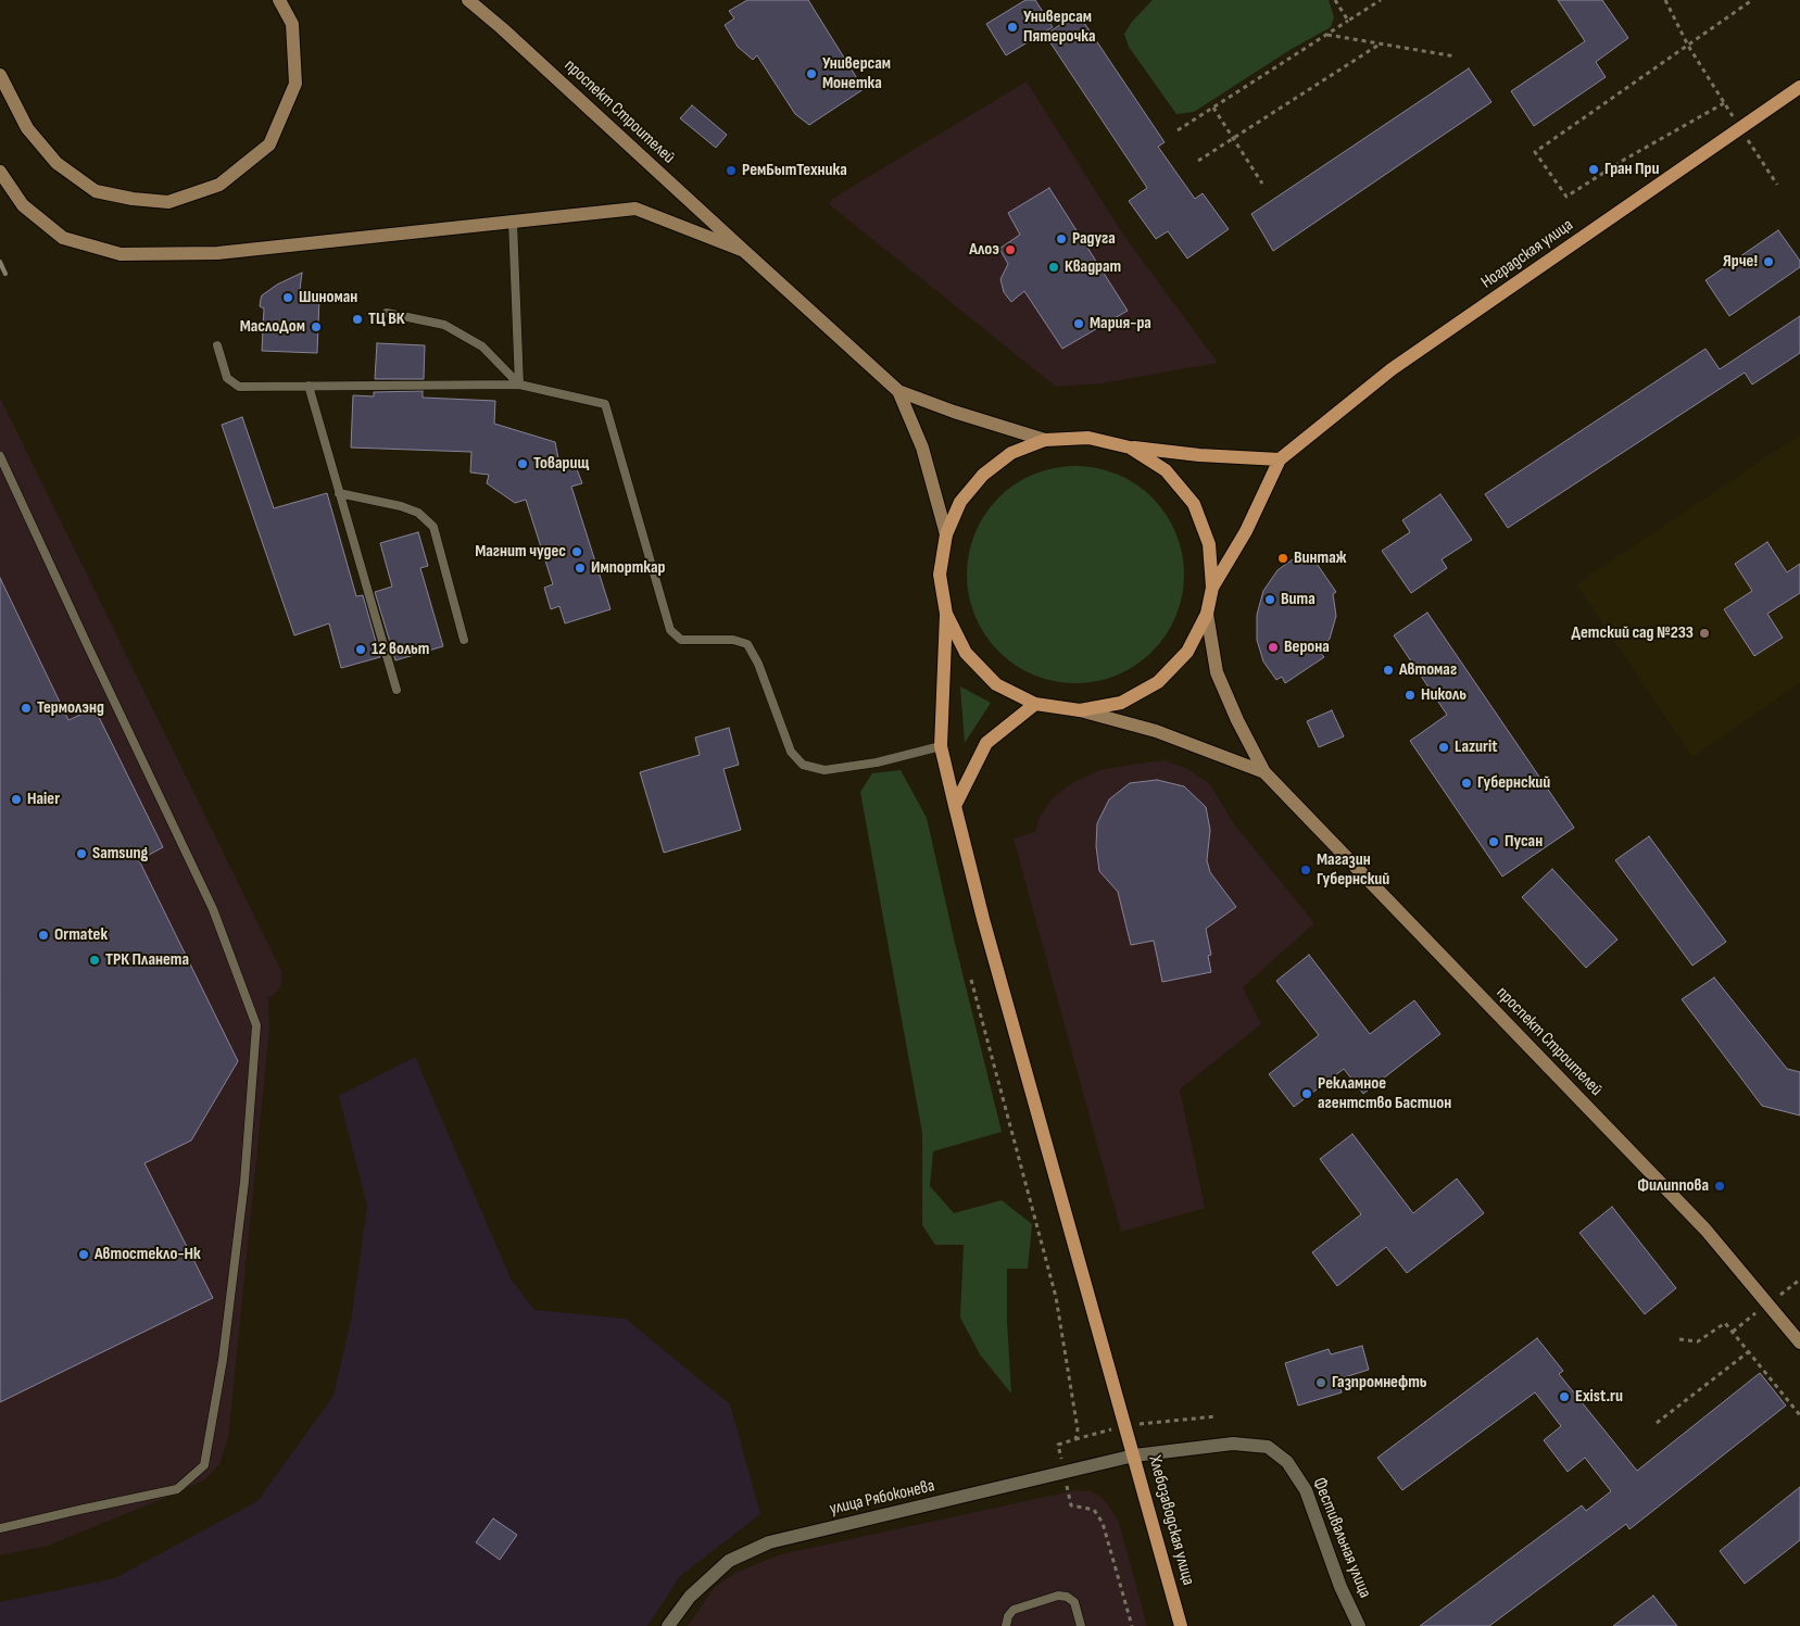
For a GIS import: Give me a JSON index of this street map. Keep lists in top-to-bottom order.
{
  "streets": {
    "main road": ["проспект Строителей", "Ноградская улица", "Хлебозаводская улица"],
    "street": ["улица Рябоконева", "Фестивальная улица"]
  },
  "crossings": [
    ["улица Рябоконева", "Хлебозаводская улица"],
    ["улица Рябоконева", "Фестивальная улица"],
    ["Хлебозаводская улица", "Фестивальная улица"]
  ],
  "places": [
    "Универсам Пятерочка",
    "Универсам Монетка",
    "Гран При",
    "РемБытТехника",
    "Радуга",
    "Алоэ",
    "Ярче!",
    "Квадрат",
    "Шиноман",
    "ТЦ ВК",
    "Мария-ра",
    "МаслоДом",
    "Товарищ",
    "Магнит чудес",
    "Винтаж",
    "Импорткар",
    "Вита",
    "Детский сад №233",
    "Верона",
    "12 вольт",
    "Автомаг",
    "Николь",
    "Термолэнд",
    "Lazurit",
    "Губернский",
    "Haier",
    "Пусан",
    "Samsung",
    "Магазин Губернский",
    "Ormatek",
    "ТРК Планета",
    "Рекламное агентство Бастион",
    "Филиппова",
    "Автостекло-Нк",
    "Газпромнефть",
    "Exist.ru"
  ]
}
